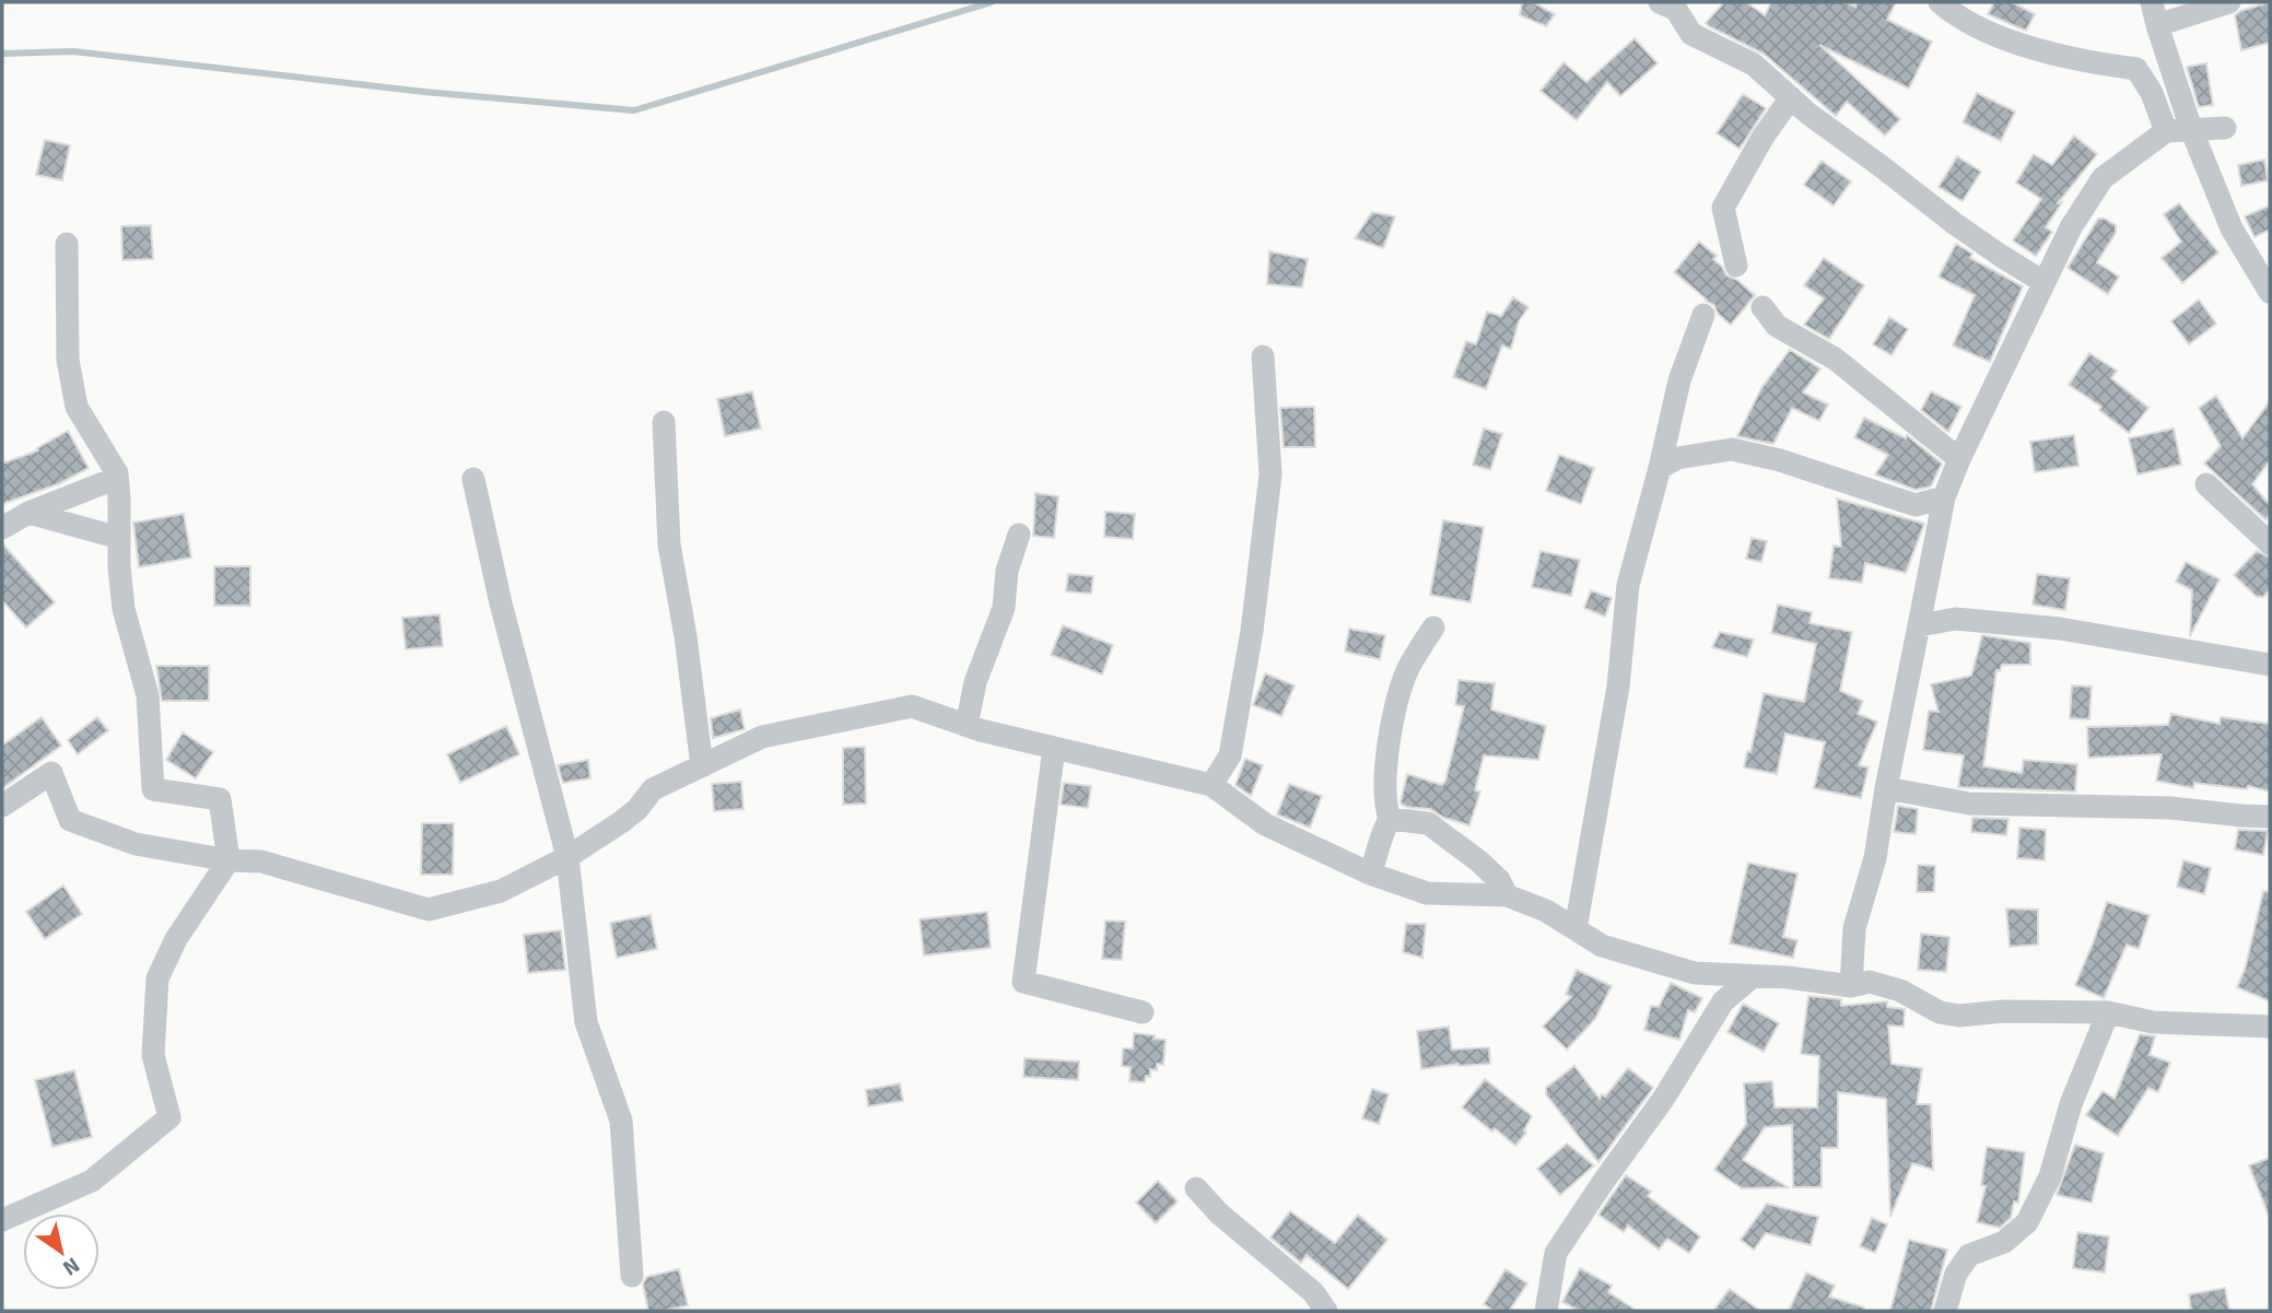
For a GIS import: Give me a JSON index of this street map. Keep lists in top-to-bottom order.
{
  "north": "bottom right"
}
